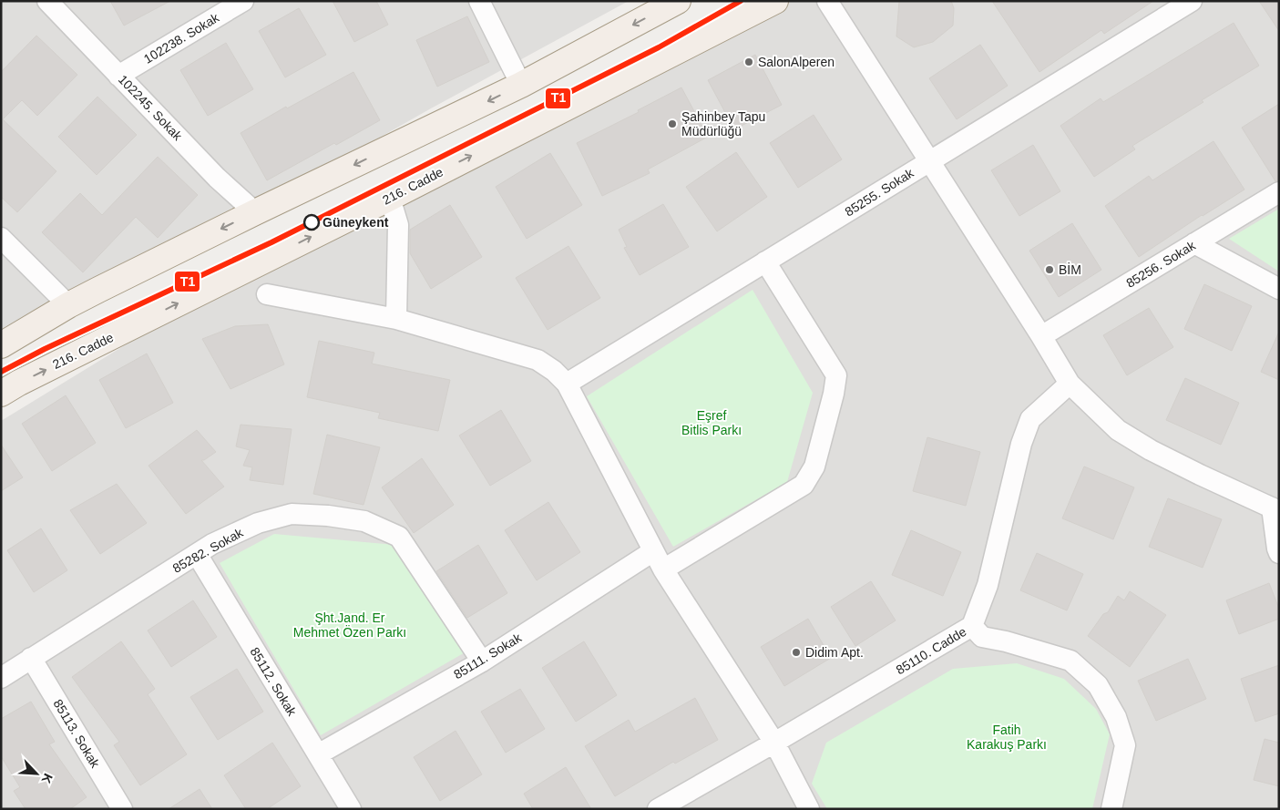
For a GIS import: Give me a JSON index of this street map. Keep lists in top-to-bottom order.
{
  "streets": {
    "main road": ["216. Cadde"],
    "street": [
      "102238. Sokak",
      "102245. Sokak",
      "85255. Sokak",
      "85256. Sokak",
      "85282. Sokak",
      "85110. Cadde",
      "85111. Sokak",
      "85112. Sokak",
      "85113. Sokak"
    ]
  },
  "crossings": [
    ["102238. Sokak", "102245. Sokak"],
    ["85282. Sokak", "85111. Sokak"],
    ["85282. Sokak", "85112. Sokak"],
    ["85282. Sokak", "85113. Sokak"],
    ["85111. Sokak", "85112. Sokak"]
  ],
  "parks": ["Eşref Bitlis Parkı", "Şht.Jand. Er Mehmet Özen Parkı", "Fatih Karakuş Parkı"],
  "places": [
    "SalonAlperen",
    "Şahinbey Tapu Müdürlüğü",
    "Güneykent",
    "BİM",
    "Didim Apt."
  ],
  "lines": ["transit line T1"],
  "north": "bottom right"
}
